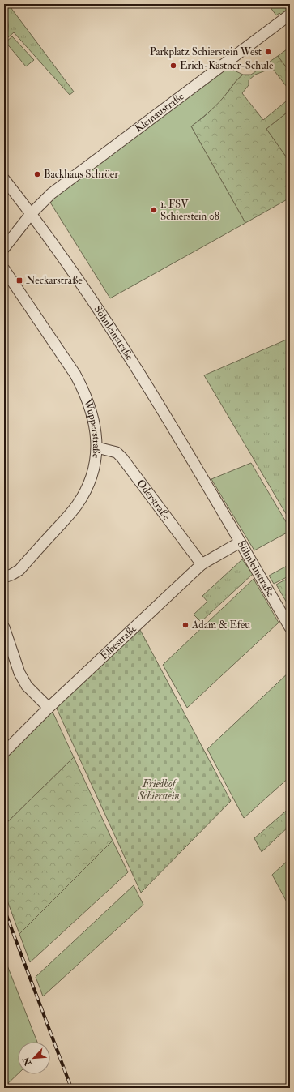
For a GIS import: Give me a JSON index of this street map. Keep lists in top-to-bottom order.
{
  "streets": {
    "street": [
      "Kleinaustraße",
      "Söhnleinstraße",
      "Wupperstraße",
      "Oderstraße",
      "Elbestraße"
    ]
  },
  "crossings": [
    ["Kleinaustraße", "Söhnleinstraße"],
    ["Söhnleinstraße", "Elbestraße"],
    ["Wupperstraße", "Oderstraße"],
    ["Oderstraße", "Elbestraße"]
  ],
  "parks": ["Friedhof Schierstein"],
  "places": {
    "other": [
      "Parkplatz Schierstein West",
      "Erich-Kästner-Schule",
      "Backhaus Schröer",
      "1. FSV Schierstein 08",
      "Adam & Efeu"
    ],
    "transit": ["Neckarstraße"]
  },
  "north": "bottom left"
}
